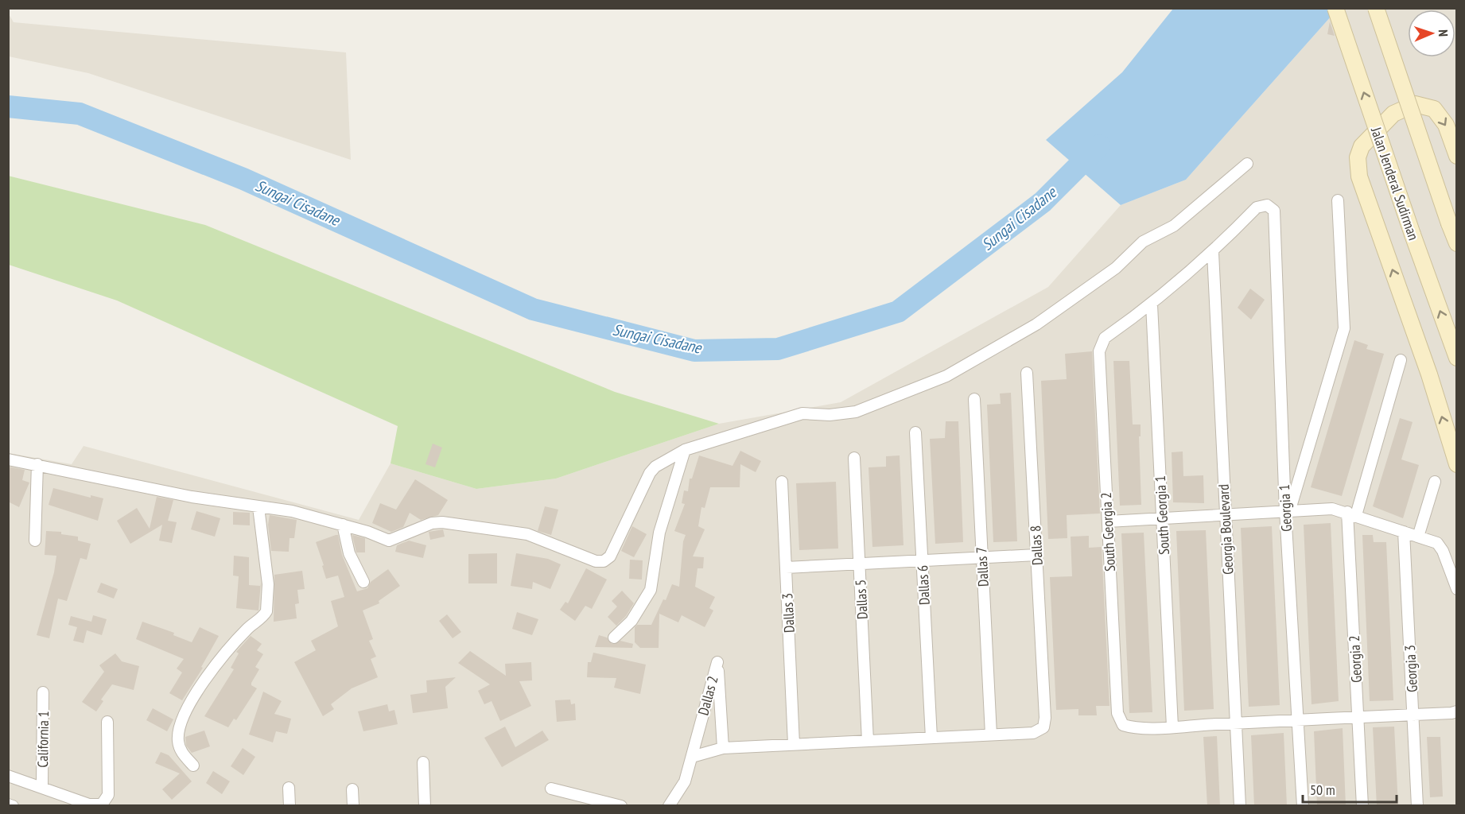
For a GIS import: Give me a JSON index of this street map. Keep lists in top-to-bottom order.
{
  "streets": {
    "main road": ["Jalan Jenderal Sudirman"],
    "street": [
      "Georgia 1",
      "South Georgia 1",
      "Georgia Boulevard",
      "South Georgia 2",
      "Dallas 8",
      "Dallas 7",
      "Dallas 6",
      "Dallas 5",
      "Dallas 3",
      "Georgia 2",
      "Georgia 3",
      "Dallas 2",
      "California 1"
    ]
  },
  "crossings": [
    ["Georgia 1", "Georgia Boulevard"],
    ["South Georgia 1", "South Georgia 2"],
    ["Dallas 8", "Dallas 7"]
  ],
  "water": ["Sungai Cisadane"],
  "scale_bar": "50 m",
  "north": "right"
}
